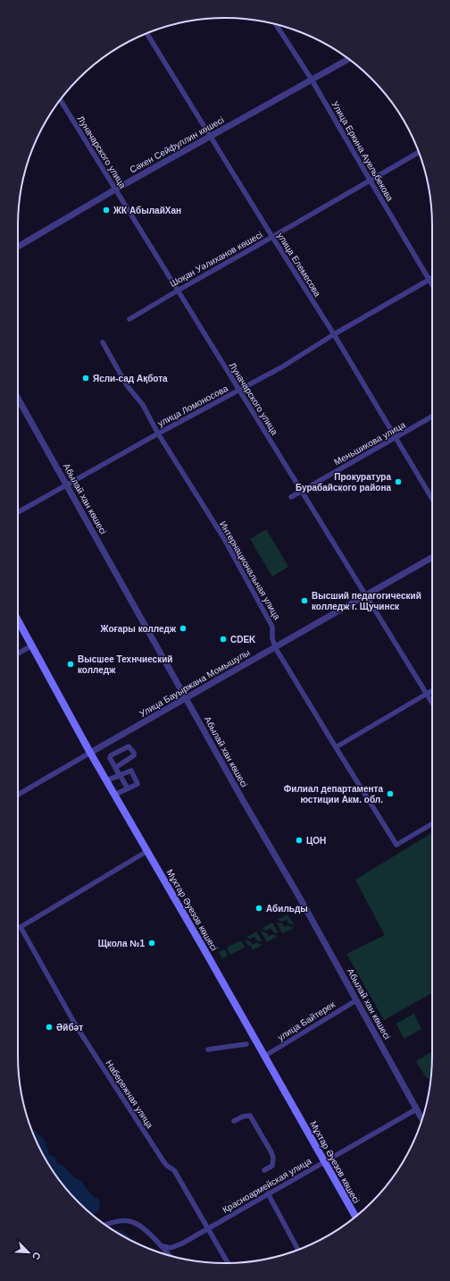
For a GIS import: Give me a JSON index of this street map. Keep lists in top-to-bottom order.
{
  "streets": {
    "main road": ["Мұхтар Әуезов көшесі"],
    "street": [
      "Сәкен Сейфуллин көшесі",
      "Улица Еркина Ауельбекова",
      "Луначарского улица",
      "Шоқан Уәлиханов көшесі",
      "улица Елемесова",
      "улица Ломоносова",
      "Меньшикова улица",
      "Абылай хан көшесі",
      "Интернациональная улица",
      "Улица Бауыржана Момышулы",
      "улица Байтерек",
      "Набережная улица",
      "Красноармейская улица"
    ]
  },
  "crossings": [
    ["Сәкен Сейфуллин көшесі", "Улица Еркина Ауельбекова"],
    ["Сәкен Сейфуллин көшесі", "Луначарского улица"],
    ["Сәкен Сейфуллин көшесі", "улица Елемесова"],
    ["Улица Еркина Ауельбекова", "Шоқан Уәлиханов көшесі"],
    ["Улица Еркина Ауельбекова", "улица Ломоносова"],
    ["Луначарского улица", "Шоқан Уәлиханов көшесі"],
    ["Луначарского улица", "улица Ломоносова"],
    ["Луначарского улица", "Меньшикова улица"],
    ["Луначарского улица", "Улица Бауыржана Момышулы"],
    ["Шоқан Уәлиханов көшесі", "улица Елемесова"],
    ["улица Елемесова", "улица Ломоносова"],
    ["улица Елемесова", "Меньшикова улица"],
    ["улица Ломоносова", "Абылай хан көшесі"],
    ["улица Ломоносова", "Интернациональная улица"],
    ["Абылай хан көшесі", "Улица Бауыржана Момышулы"],
    ["Абылай хан көшесі", "улица Байтерек"],
    ["Абылай хан көшесі", "Красноармейская улица"],
    ["Интернациональная улица", "Улица Бауыржана Момышулы"],
    ["Улица Бауыржана Момышулы", "Мұхтар Әуезов көшесі"],
    ["Мұхтар Әуезов көшесі", "улица Байтерек"],
    ["Мұхтар Әуезов көшесі", "Красноармейская улица"],
    ["Набережная улица", "Красноармейская улица"]
  ],
  "places": [
    "ЖК АбылайХан",
    "Ясли-сад Ақбота",
    "Прокуратура Бурабайского района",
    "Высший педагогический колледж г. Щучинск",
    "Жоғары колледж",
    "CDEK",
    "Высшее Технчиеский колледж",
    "Филиал департамента юстиции Акм. обл.",
    "ЦОН",
    "Абильды",
    "Щкола №1",
    "Әйбәт"
  ],
  "north": "bottom right"
}
